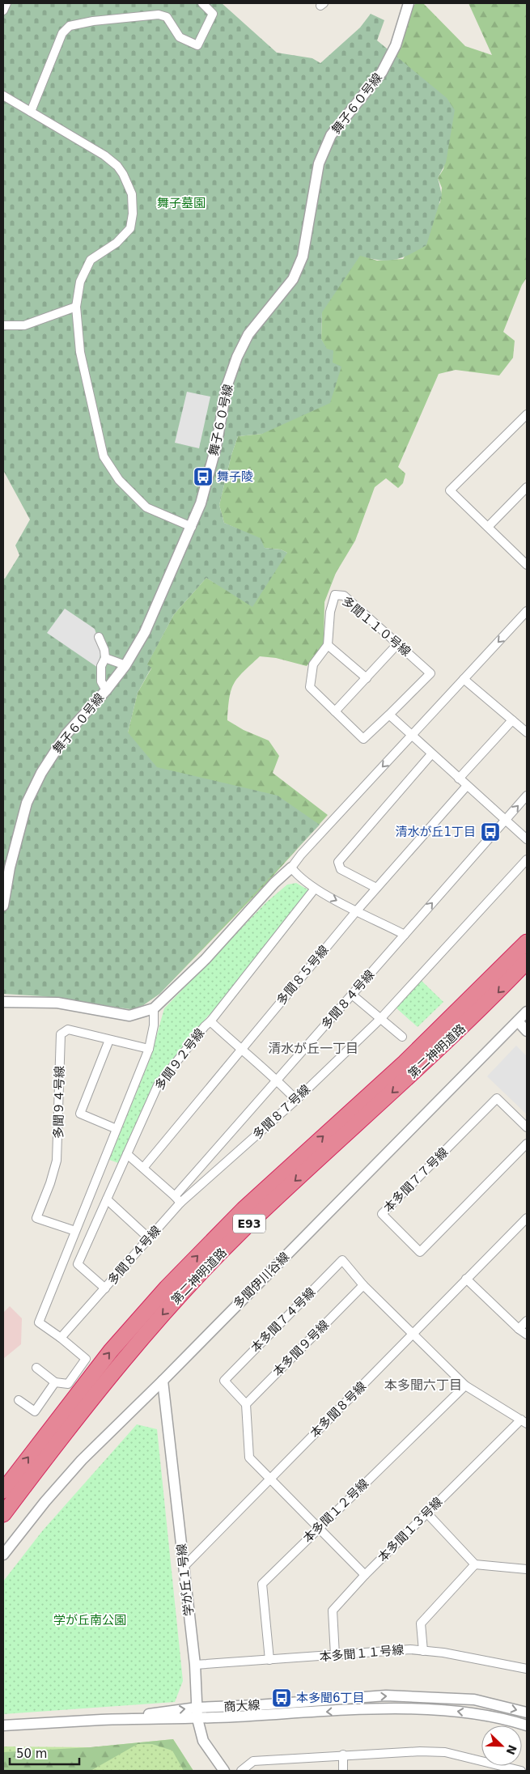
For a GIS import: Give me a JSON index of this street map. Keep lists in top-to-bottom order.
{
  "streets": {
    "highway": ["第二神明道路", "E93"],
    "street": [
      "舞子６０号線",
      "多聞１１０号線",
      "多聞８５号線",
      "多聞８４号線",
      "多聞９２号線",
      "多聞９４号線",
      "多聞８７号線",
      "本多聞７７号線",
      "多聞伊川谷線",
      "本多聞７４号線",
      "本多聞９号線",
      "本多聞８号線",
      "本多聞１２号線",
      "本多聞１３号線",
      "学が丘１号線",
      "本多聞１１号線",
      "商大線"
    ]
  },
  "crossings": [
    ["多聞８４号線", "多聞９２号線"],
    ["多聞８４号線", "多聞８７号線"],
    ["多聞伊川谷線", "学が丘１号線"],
    ["本多聞７４号線", "本多聞９号線"],
    ["本多聞８号線", "学が丘１号線"],
    ["本多聞１２号線", "本多聞１１号線"],
    ["本多聞１３号線", "本多聞１１号線"],
    ["学が丘１号線", "本多聞１１号線"],
    ["学が丘１号線", "商大線"]
  ],
  "districts": ["清水が丘一丁目", "本多聞六丁目"],
  "parks": ["舞子墓園", "学が丘南公園"],
  "places": {
    "bus stop": ["舞子陵", "清水が丘1丁目", "本多聞6丁目"]
  },
  "scale_bar": "50 m",
  "north": "bottom right"
}
